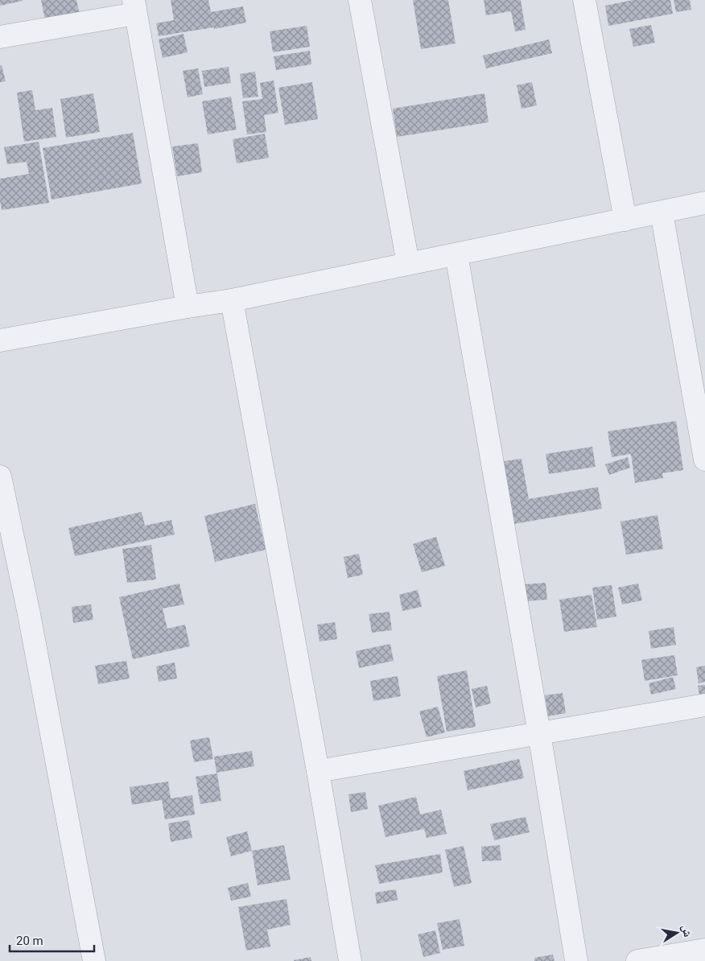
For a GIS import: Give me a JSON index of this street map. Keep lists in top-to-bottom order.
{
  "scale_bar": "20 m",
  "north": "right"
}
